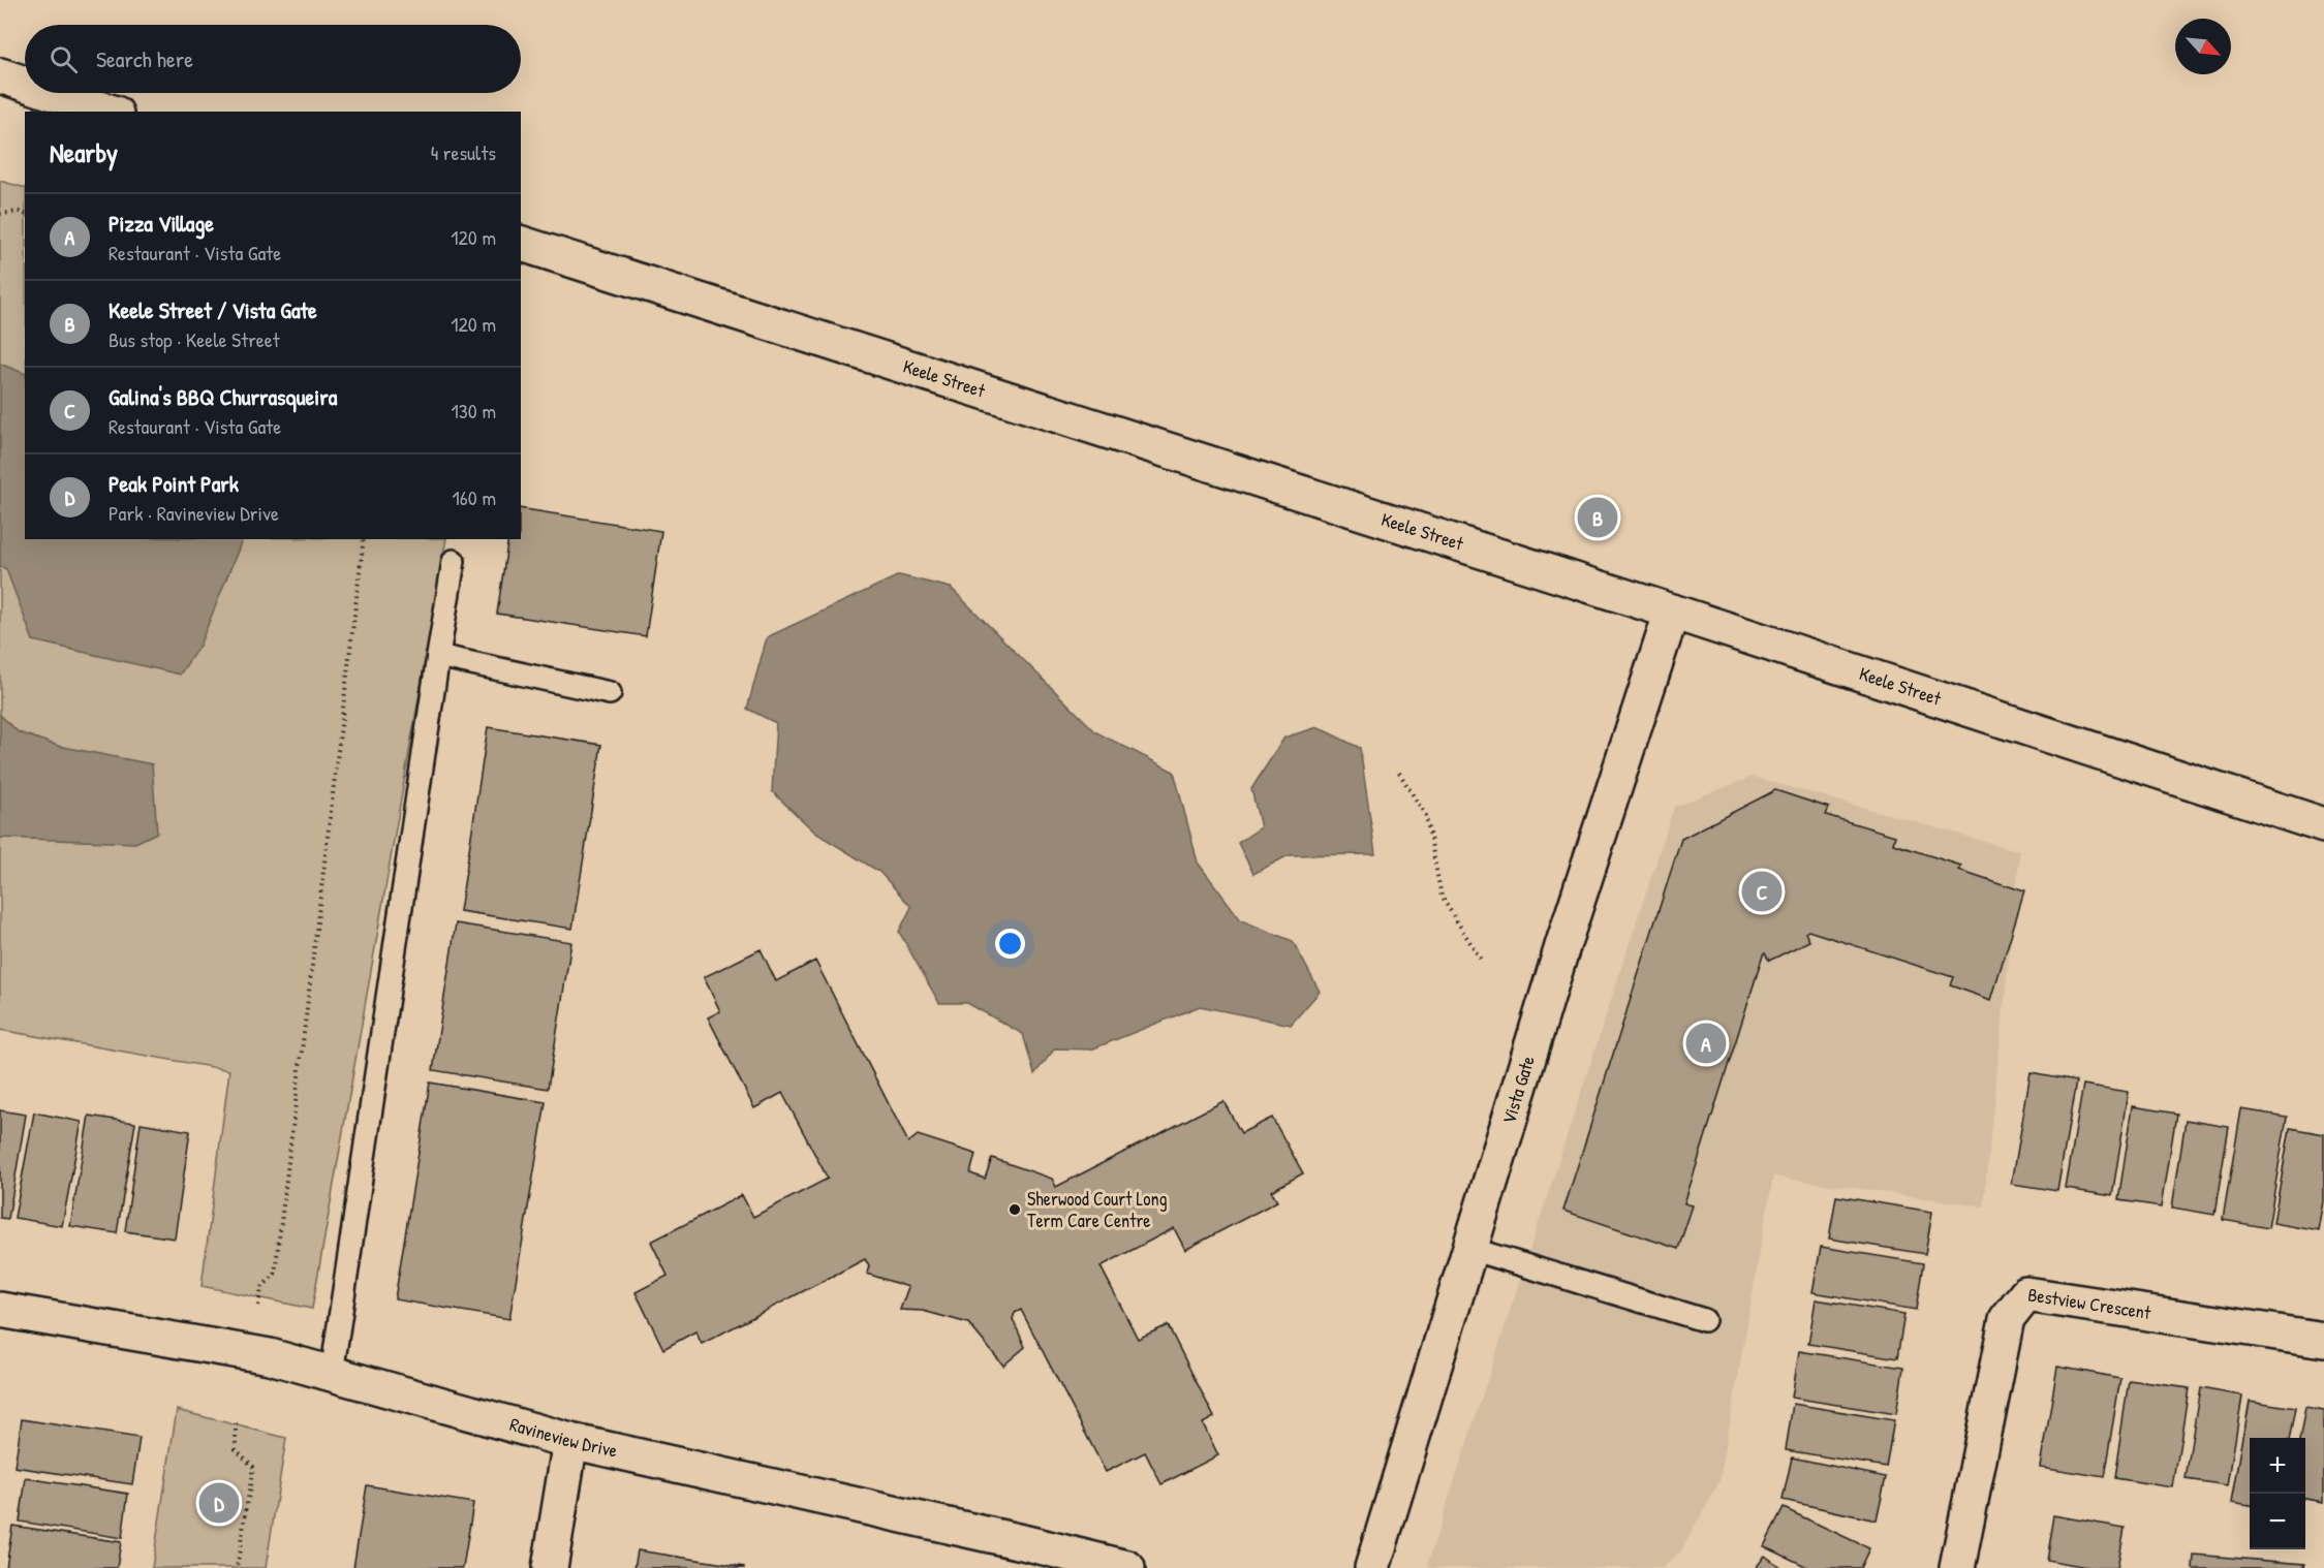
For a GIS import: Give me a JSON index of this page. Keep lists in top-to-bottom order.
{
  "streets": {
    "street": [
      "Keele Street",
      "Vista Gate",
      "Bestview Crescent",
      "Ravineview Drive"
    ]
  },
  "crossings": [
    ["Keele Street", "Vista Gate"]
  ],
  "places": ["Sherwood Court Long Term Care Centre"],
  "north": "bottom right",
  "page": {
    "search": "Search here",
    "heading": ["Nearby", "4 results"],
    "list": [
      {
        "mark": "A",
        "name": "Pizza Village",
        "note": "Restaurant · Vista Gate",
        "value": "120 m"
      },
      {
        "mark": "B",
        "name": "Keele Street / Vista Gate",
        "note": "Bus stop · Keele Street",
        "value": "120 m"
      },
      {
        "mark": "C",
        "name": "Galina's BBQ Churrasqueira",
        "note": "Restaurant · Vista Gate",
        "value": "130 m"
      },
      {
        "mark": "D",
        "name": "Peak Point Park",
        "note": "Park · Ravineview Drive",
        "value": "160 m"
      }
    ],
    "pins": [
      "B",
      "C",
      "A",
      "D"
    ],
    "map_buttons": ["+", "−"]
  }
}
